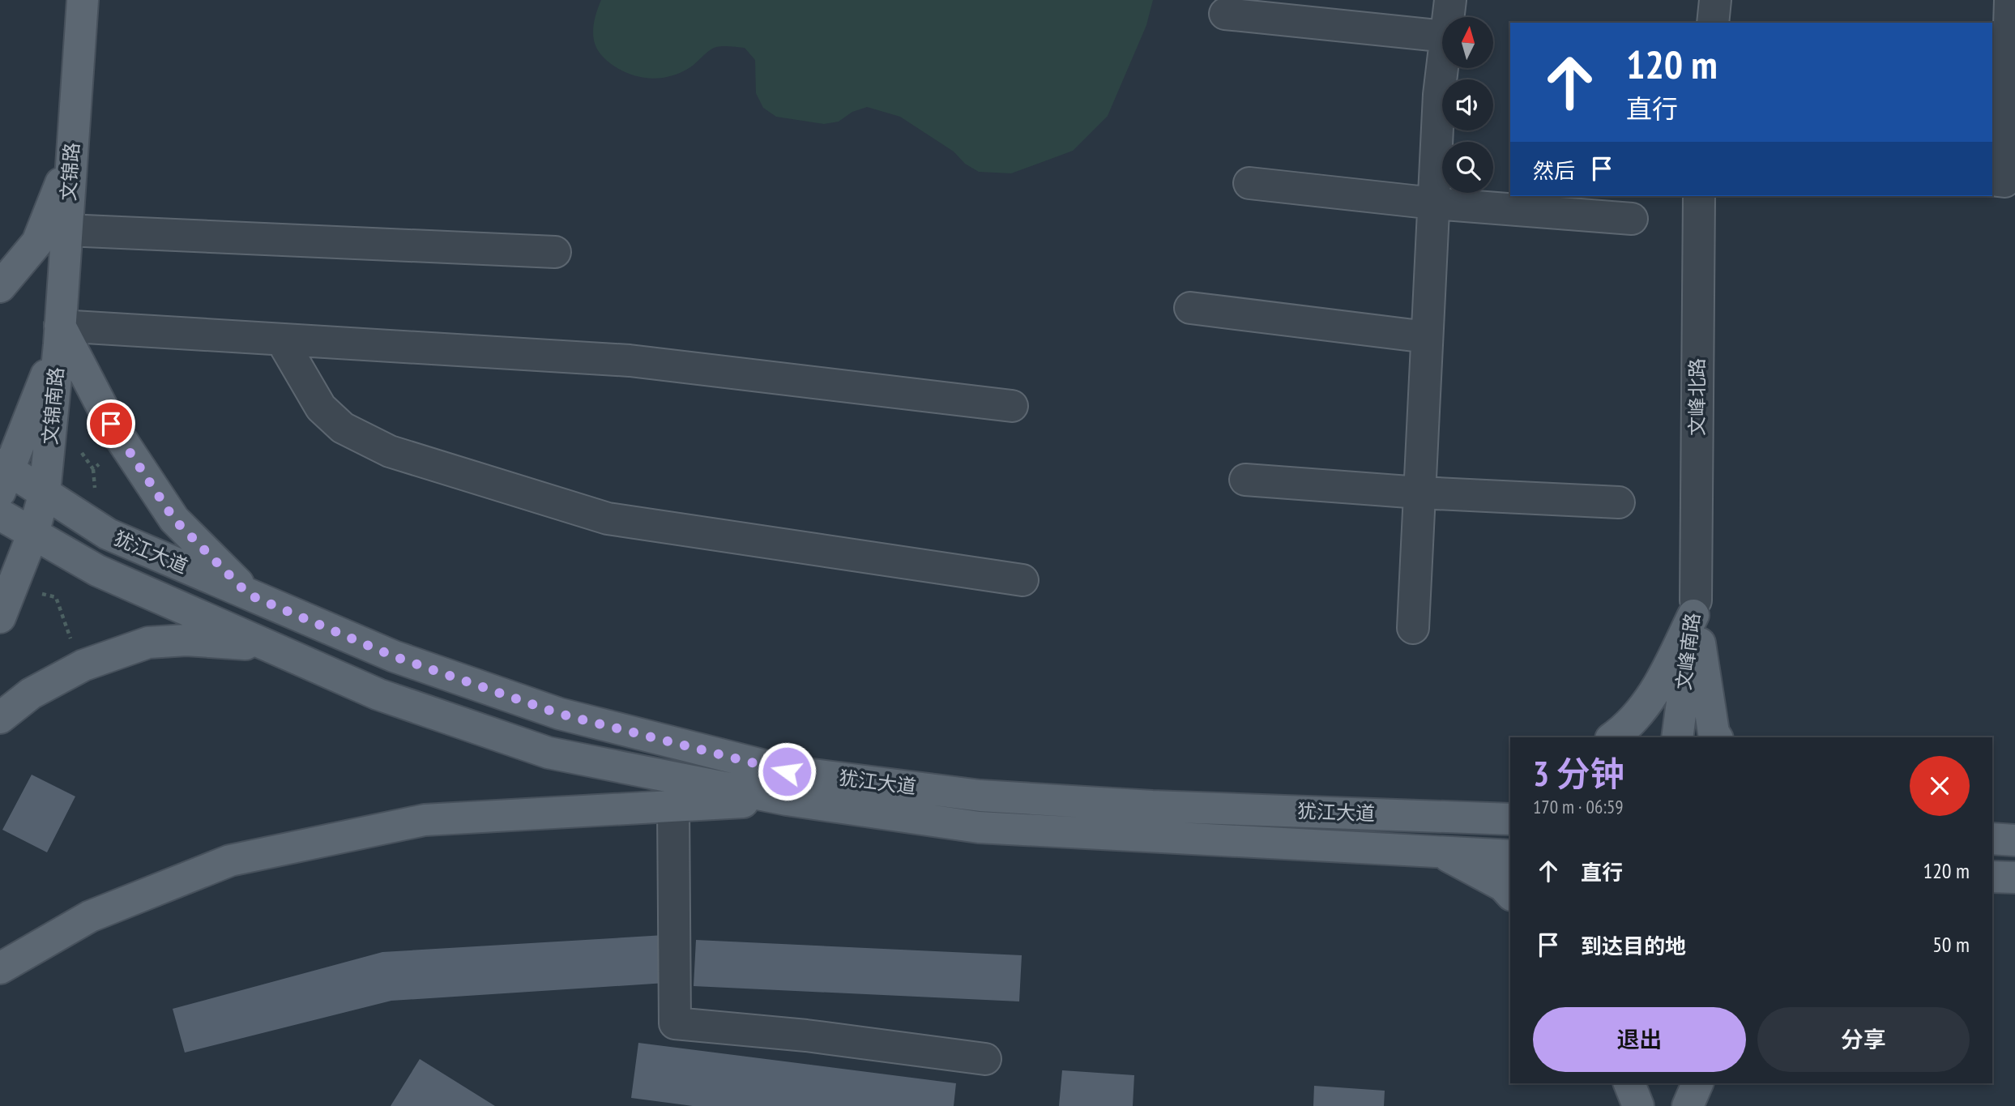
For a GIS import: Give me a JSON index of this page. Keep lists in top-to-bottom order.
{
  "streets": {
    "main road": [
      "文锦路",
      "文锦南路",
      "犹江大道",
      "文峰南路"
    ],
    "street": ["文峰北路"]
  },
  "crossings": [
    ["文锦路", "文锦南路"],
    ["文峰北路", "文峰南路"],
    ["文锦南路", "犹江大道"]
  ],
  "north": "top",
  "page": {
    "turn": ["120 m", "直行"],
    "then": "然后",
    "heading": ["3 分钟", "170 m · 06:59"],
    "list": [
      {
        "name": "直行",
        "value": "120 m"
      },
      {
        "name": "到达目的地",
        "value": "50 m"
      }
    ],
    "buttons": ["退出", "分享"]
  }
}
